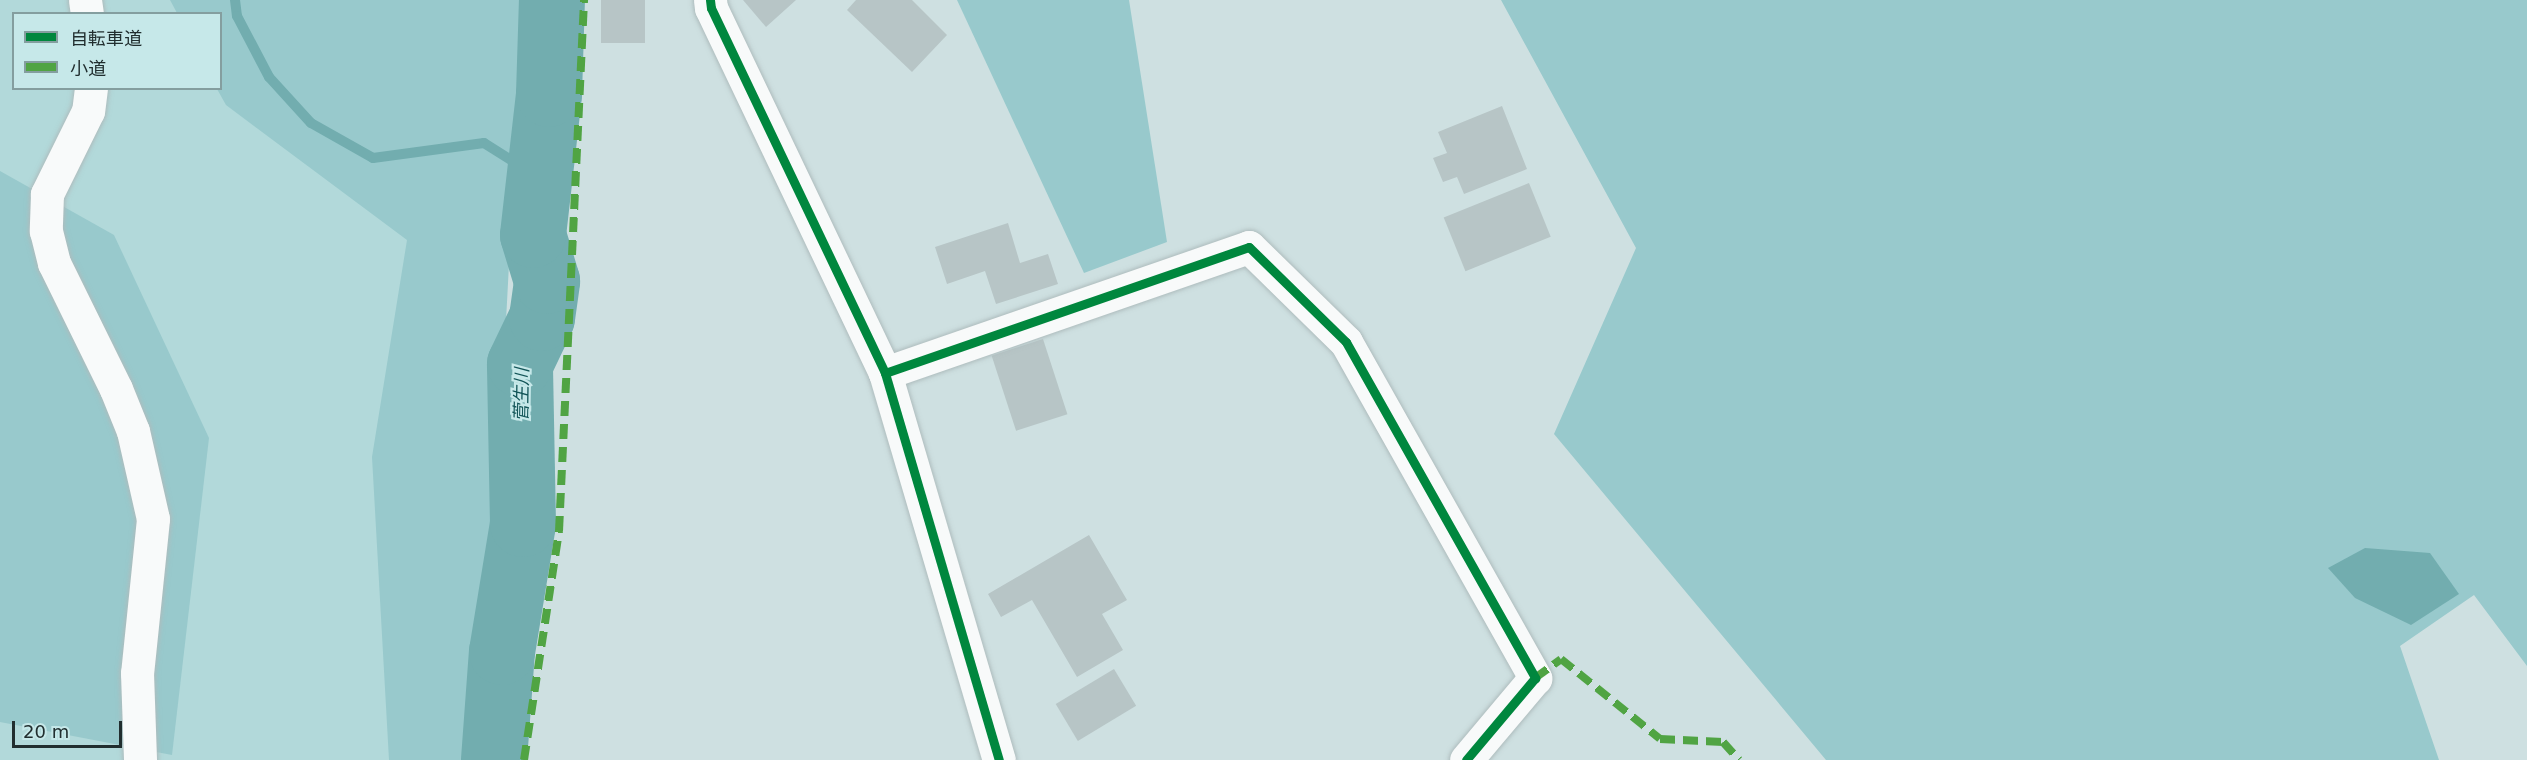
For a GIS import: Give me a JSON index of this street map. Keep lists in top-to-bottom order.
{
  "water": ["菅生川"],
  "legend": ["自転車道", "小道"],
  "scale_bar": "20 m"
}
